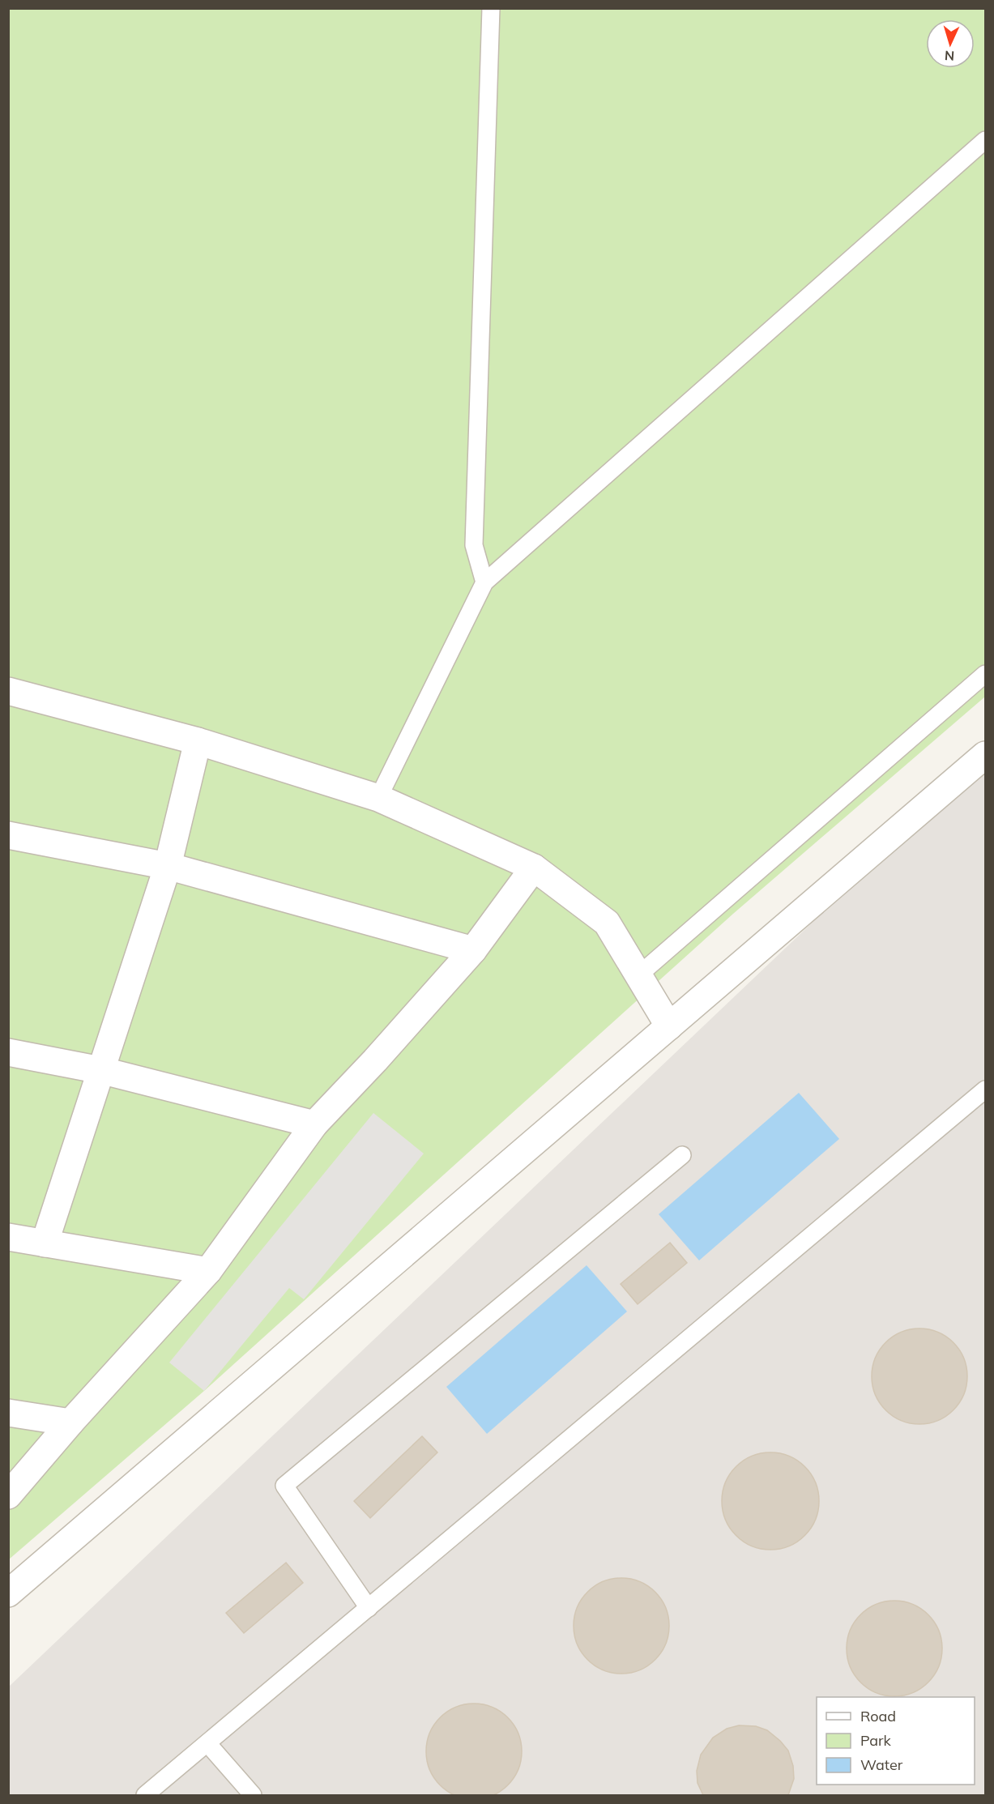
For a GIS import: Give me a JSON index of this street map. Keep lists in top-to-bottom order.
{
  "legend": ["Road", "Park", "Water"],
  "north": "bottom"
}
